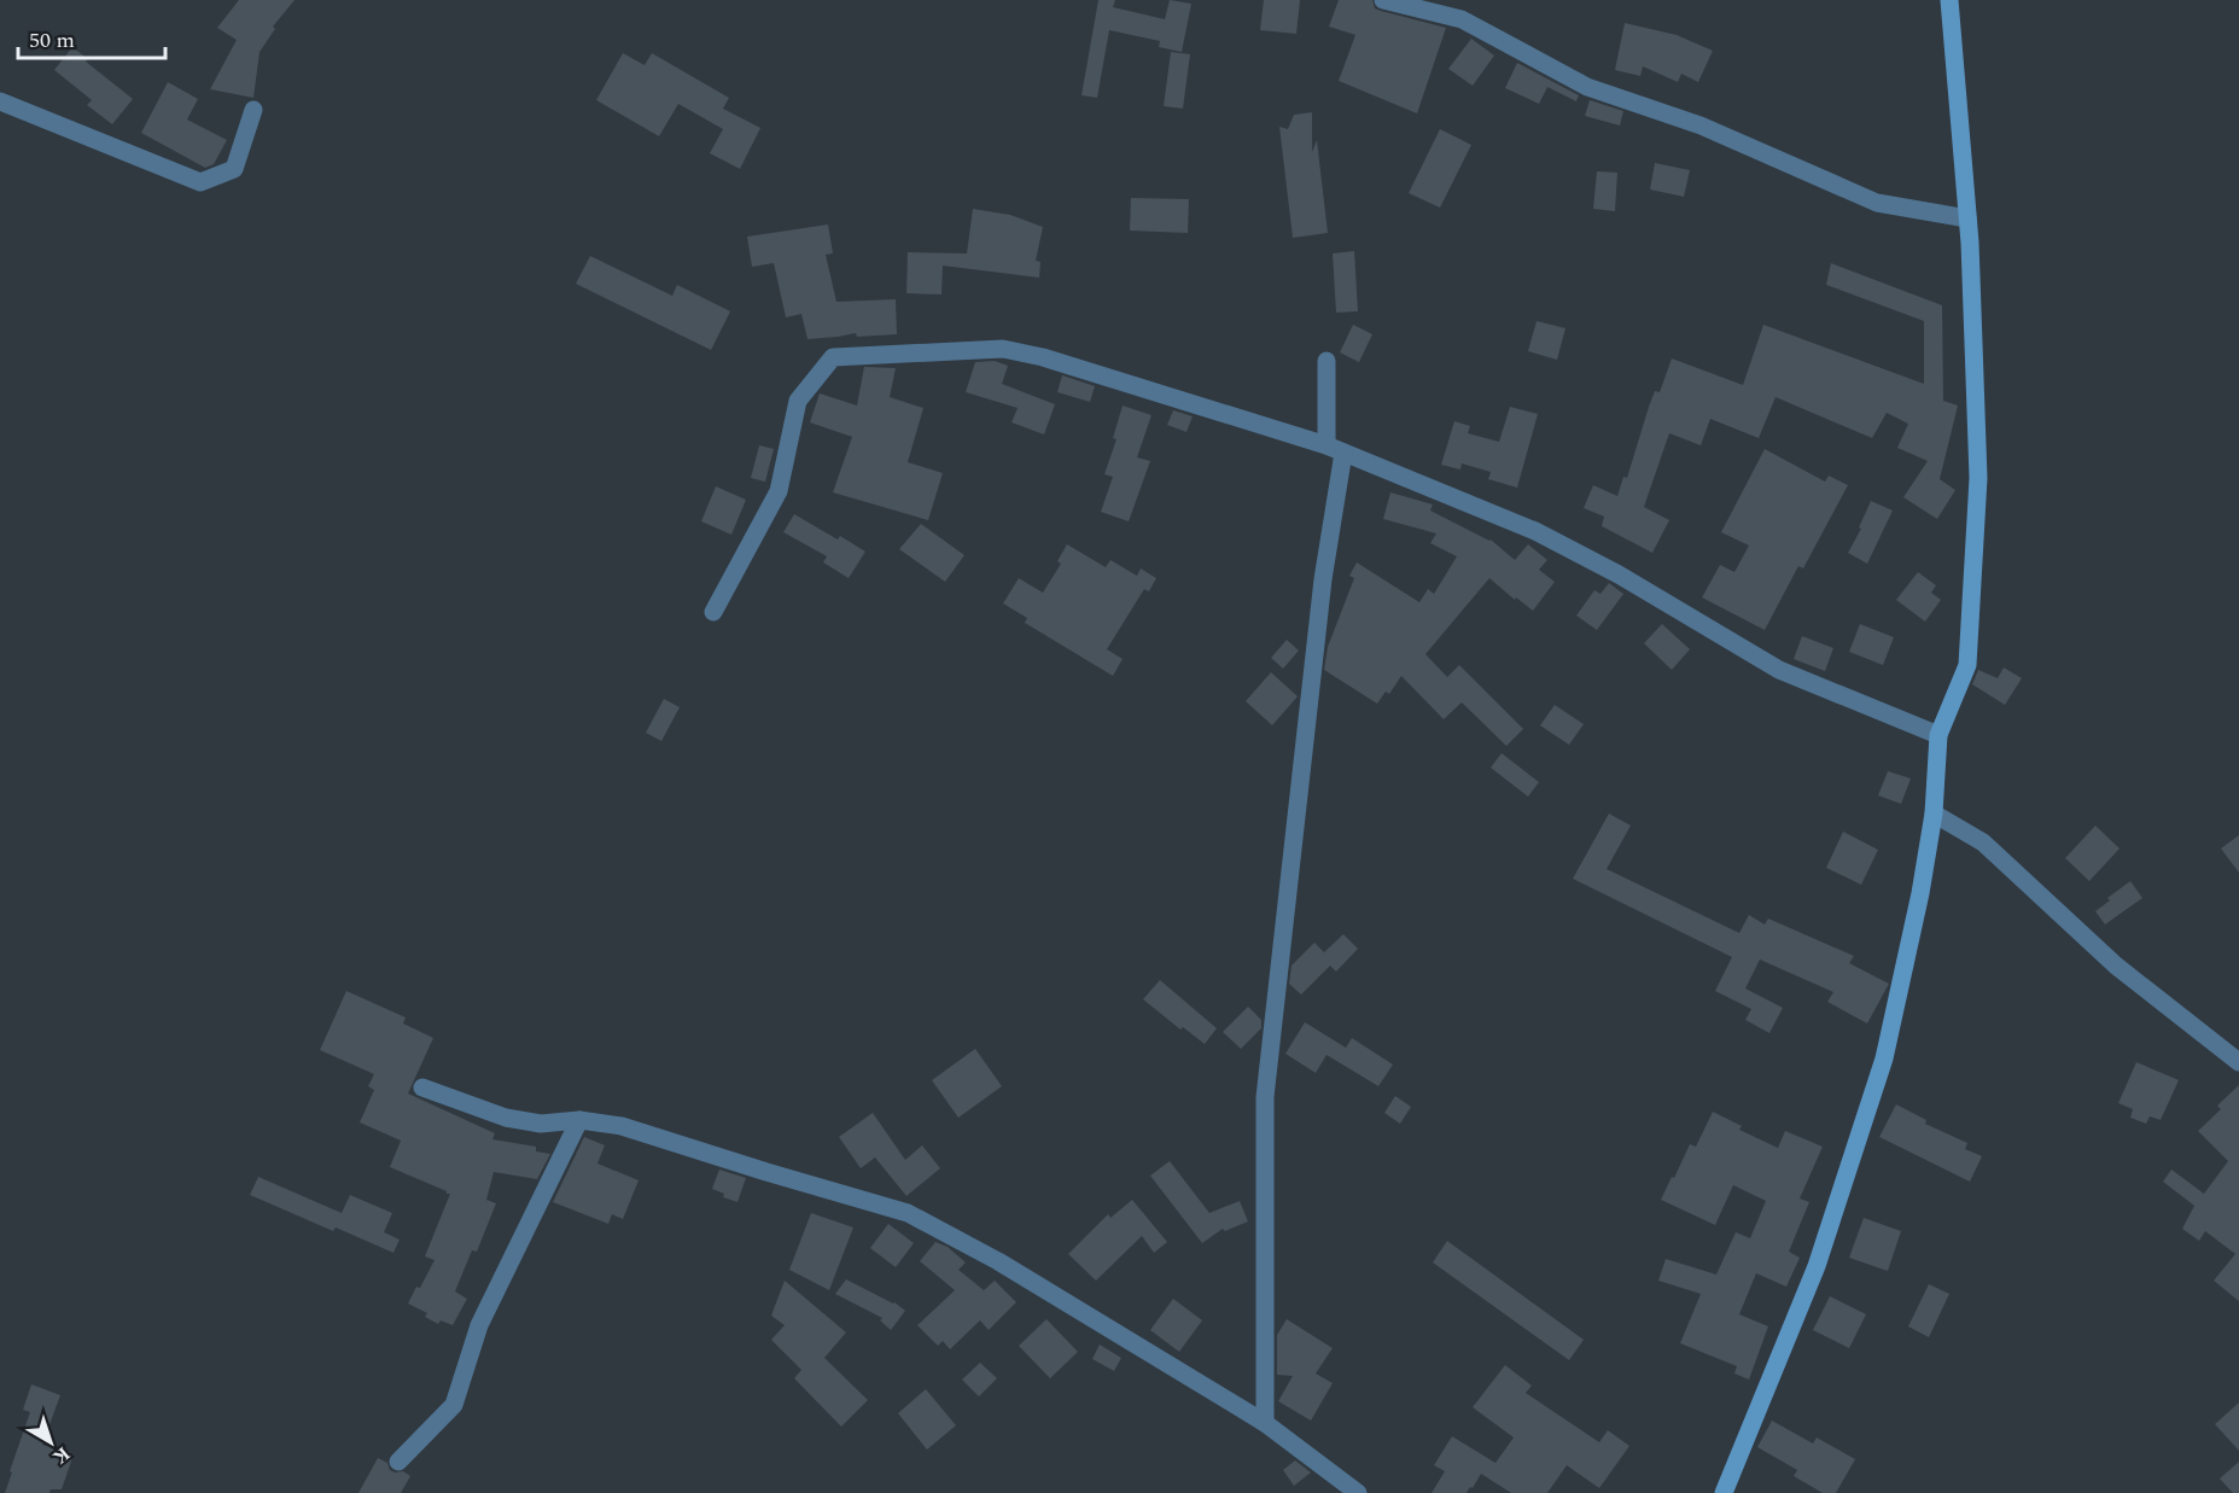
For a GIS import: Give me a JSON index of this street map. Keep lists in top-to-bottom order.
{
  "scale_bar": "50 m",
  "north": "bottom right"
}
